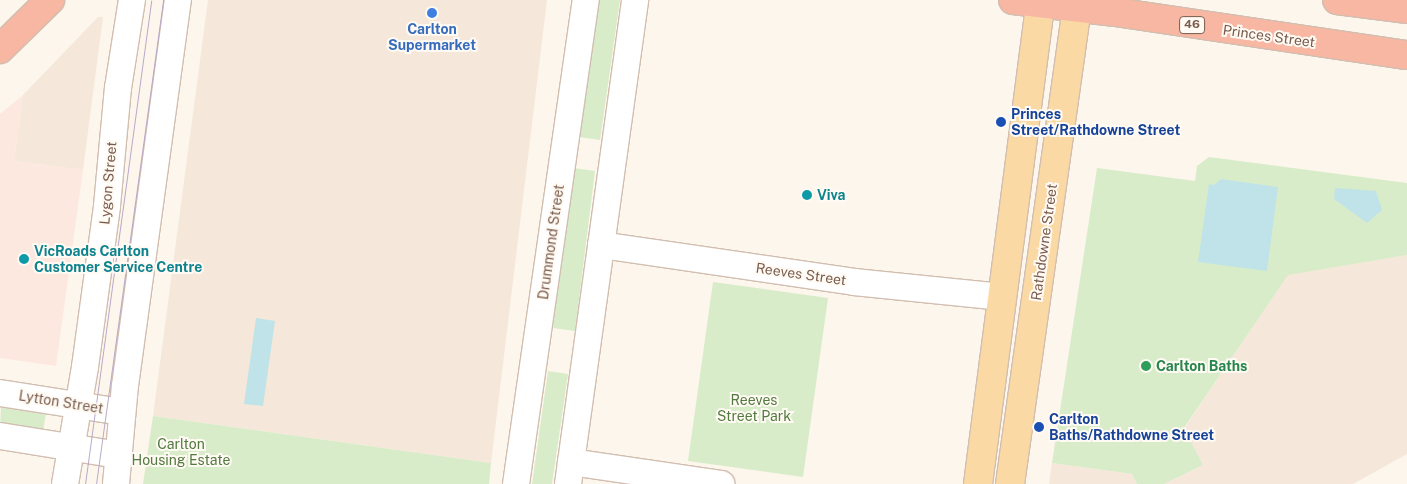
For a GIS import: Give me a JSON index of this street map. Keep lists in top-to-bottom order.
{
  "streets": {
    "highway": ["46", "Princes Street"],
    "main road": ["Rathdowne Street"],
    "street": [
      "Lygon Street",
      "Drummond Street",
      "Reeves Street",
      "Lytton Street"
    ]
  },
  "crossings": [
    ["Princes Street", "Rathdowne Street"],
    ["Lygon Street", "Lytton Street"]
  ],
  "parks": ["Reeves Street Park", "Carlton Housing Estate"],
  "places": [
    "Carlton Supermarket",
    "Princes Street/Rathdowne Street",
    "Viva",
    "VicRoads Carlton Customer Service Centre",
    "Carlton Baths",
    "Carlton Baths/Rathdowne Street"
  ]
}
